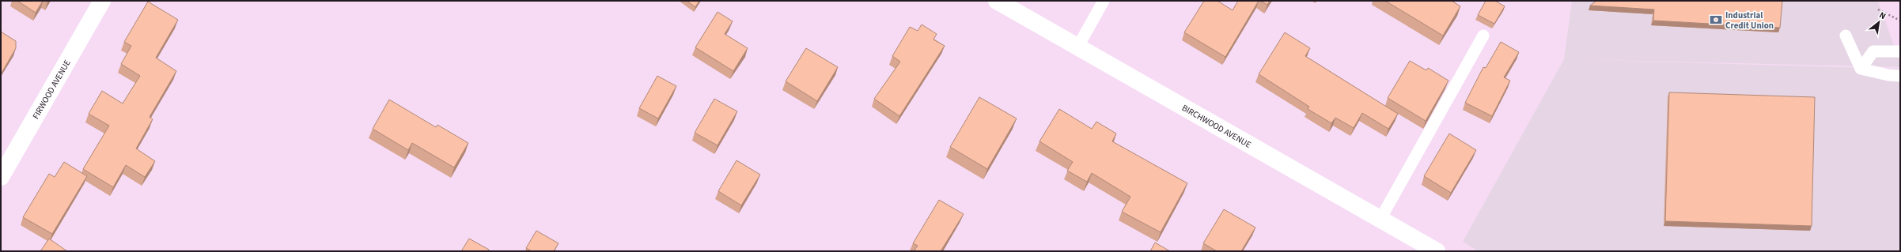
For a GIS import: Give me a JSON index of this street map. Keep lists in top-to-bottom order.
{
  "streets": {
    "street": ["FIRWOOD AVENUE", "BIRCHWOOD AVENUE"]
  },
  "places": {
    "bank": ["Industrial Credit Union"]
  },
  "north": "top right"
}
